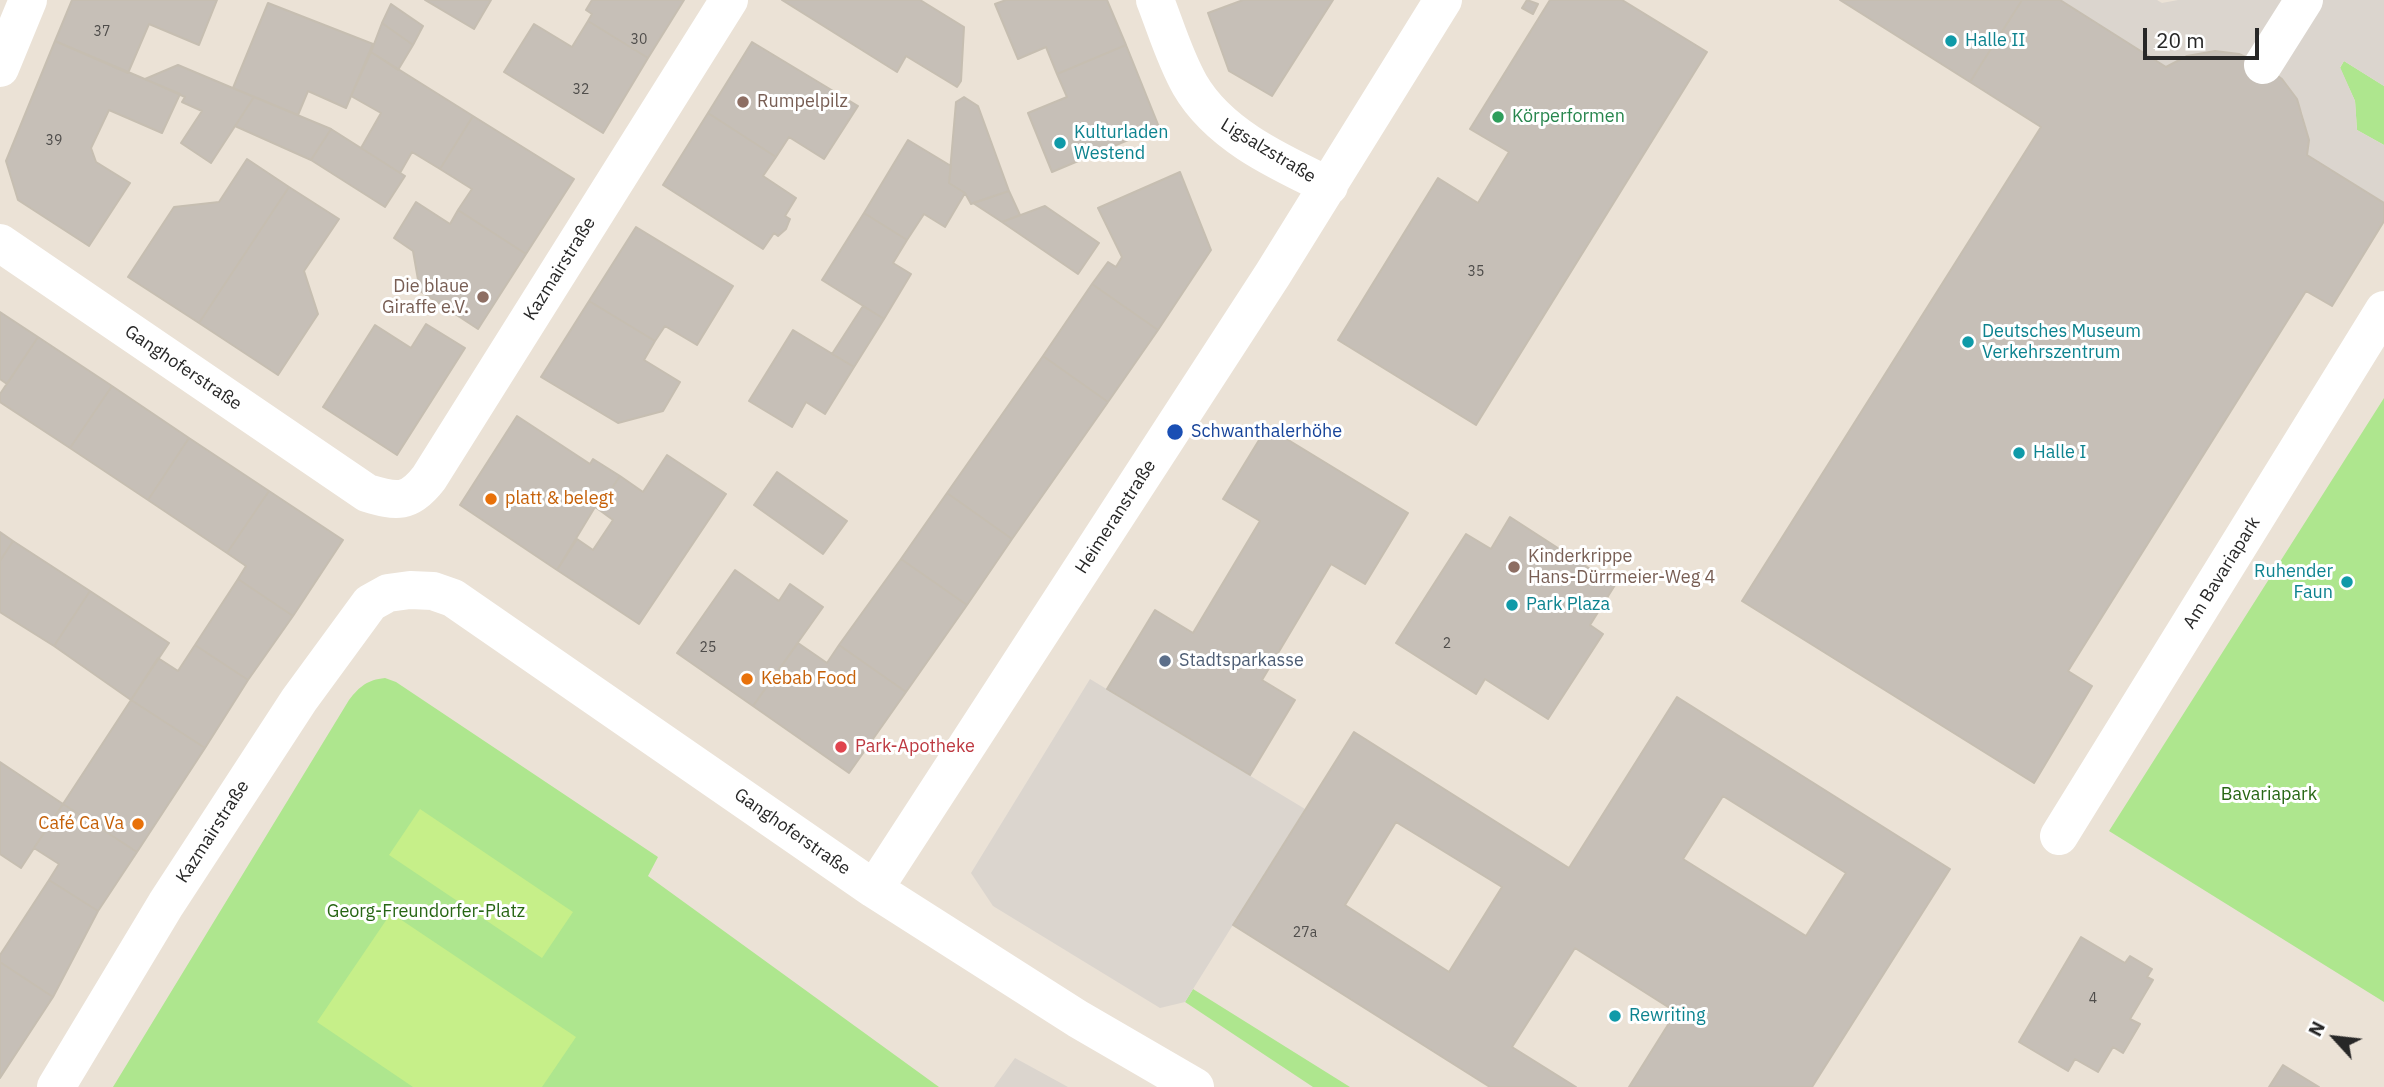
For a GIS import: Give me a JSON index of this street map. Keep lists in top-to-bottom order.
{
  "streets": {
    "street": [
      "Ligsalzstraße",
      "Kazmairstraße",
      "Ganghoferstraße",
      "Heimeranstraße",
      "Am Bavariapark"
    ]
  },
  "crossings": [
    ["Ligsalzstraße", "Heimeranstraße"],
    ["Kazmairstraße", "Ganghoferstraße"],
    ["Ganghoferstraße", "Heimeranstraße"]
  ],
  "parks": ["Bavariapark", "Georg-Freundorfer-Platz"],
  "places": [
    "Halle II",
    "Rumpelpilz",
    "Körperformen",
    "Kulturladen Westend",
    "Die blaue Giraffe e.V.",
    "Deutsches Museum Verkehrszentrum",
    "Schwanthalerhöhe",
    "Halle I",
    "platt & belegt",
    "Kinderkrippe Hans-Dürrmeier-Weg 4",
    "Ruhender Faun",
    "Park Plaza",
    "Stadtsparkasse",
    "Kebab Food",
    "Park-Apotheke",
    "Café Ca Va",
    "Rewriting"
  ],
  "house_numbers": [
    "37",
    "30",
    "32",
    "39",
    "35",
    "2",
    "25",
    "27a",
    "4"
  ],
  "scale_bar": "20 m",
  "north": "top left"
}
